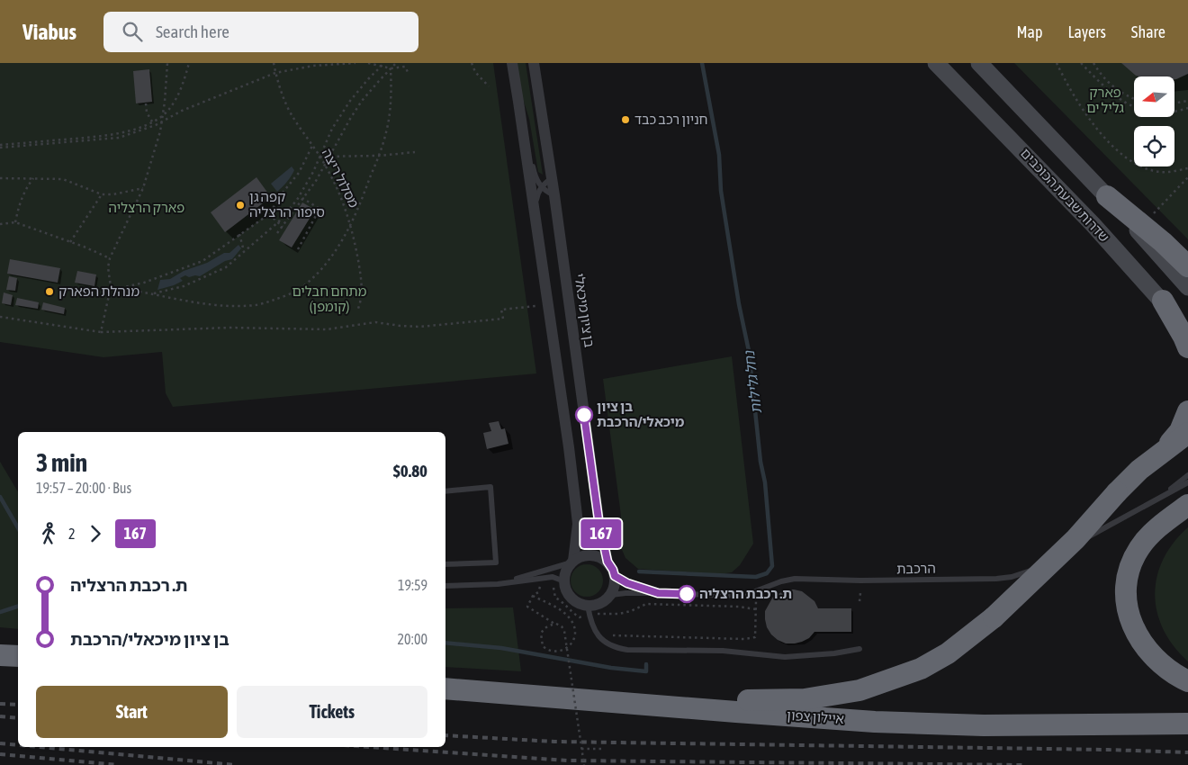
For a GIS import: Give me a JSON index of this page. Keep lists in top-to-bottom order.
{
  "streets": {
    "highway": ["איילון צפון"],
    "main road": ["שדרות שבעת הכוכבים"],
    "street": ["בן ציון מיכאלי"],
    "lane": ["הרכבת"],
    "path": ["מסלול ריצה"]
  },
  "crossings": [
    ["בן ציון מיכאלי", "הרכבת"]
  ],
  "water": ["נחל גלילות"],
  "parks": ["פארק גליל ים", "פארק הרצליה", "מתחם חבלים (קומפן)"],
  "places": [
    "חניון רכב כבד",
    "קפה גן סיפור הרצליה",
    "מנהלת הפארק",
    "בן ציון מיכאלי/הרכבת",
    "ת. רכבת הרצליה"
  ],
  "lines": ["bus line 167"],
  "north": "left",
  "page": {
    "header": "Viabus",
    "search": "Search here",
    "nav": ["Map", "Layers", "Share"],
    "on_map": "167",
    "heading": ["3 min", "19:57 – 20:00 · Bus", "$0.80"],
    "legs": ["2", "167"],
    "list": [
      {
        "name": "ת. רכבת הרצליה",
        "value": "19:59"
      },
      {
        "name": "בן ציון מיכאלי/הרכבת",
        "value": "20:00"
      }
    ],
    "buttons": ["Start", "Tickets"]
  }
}
